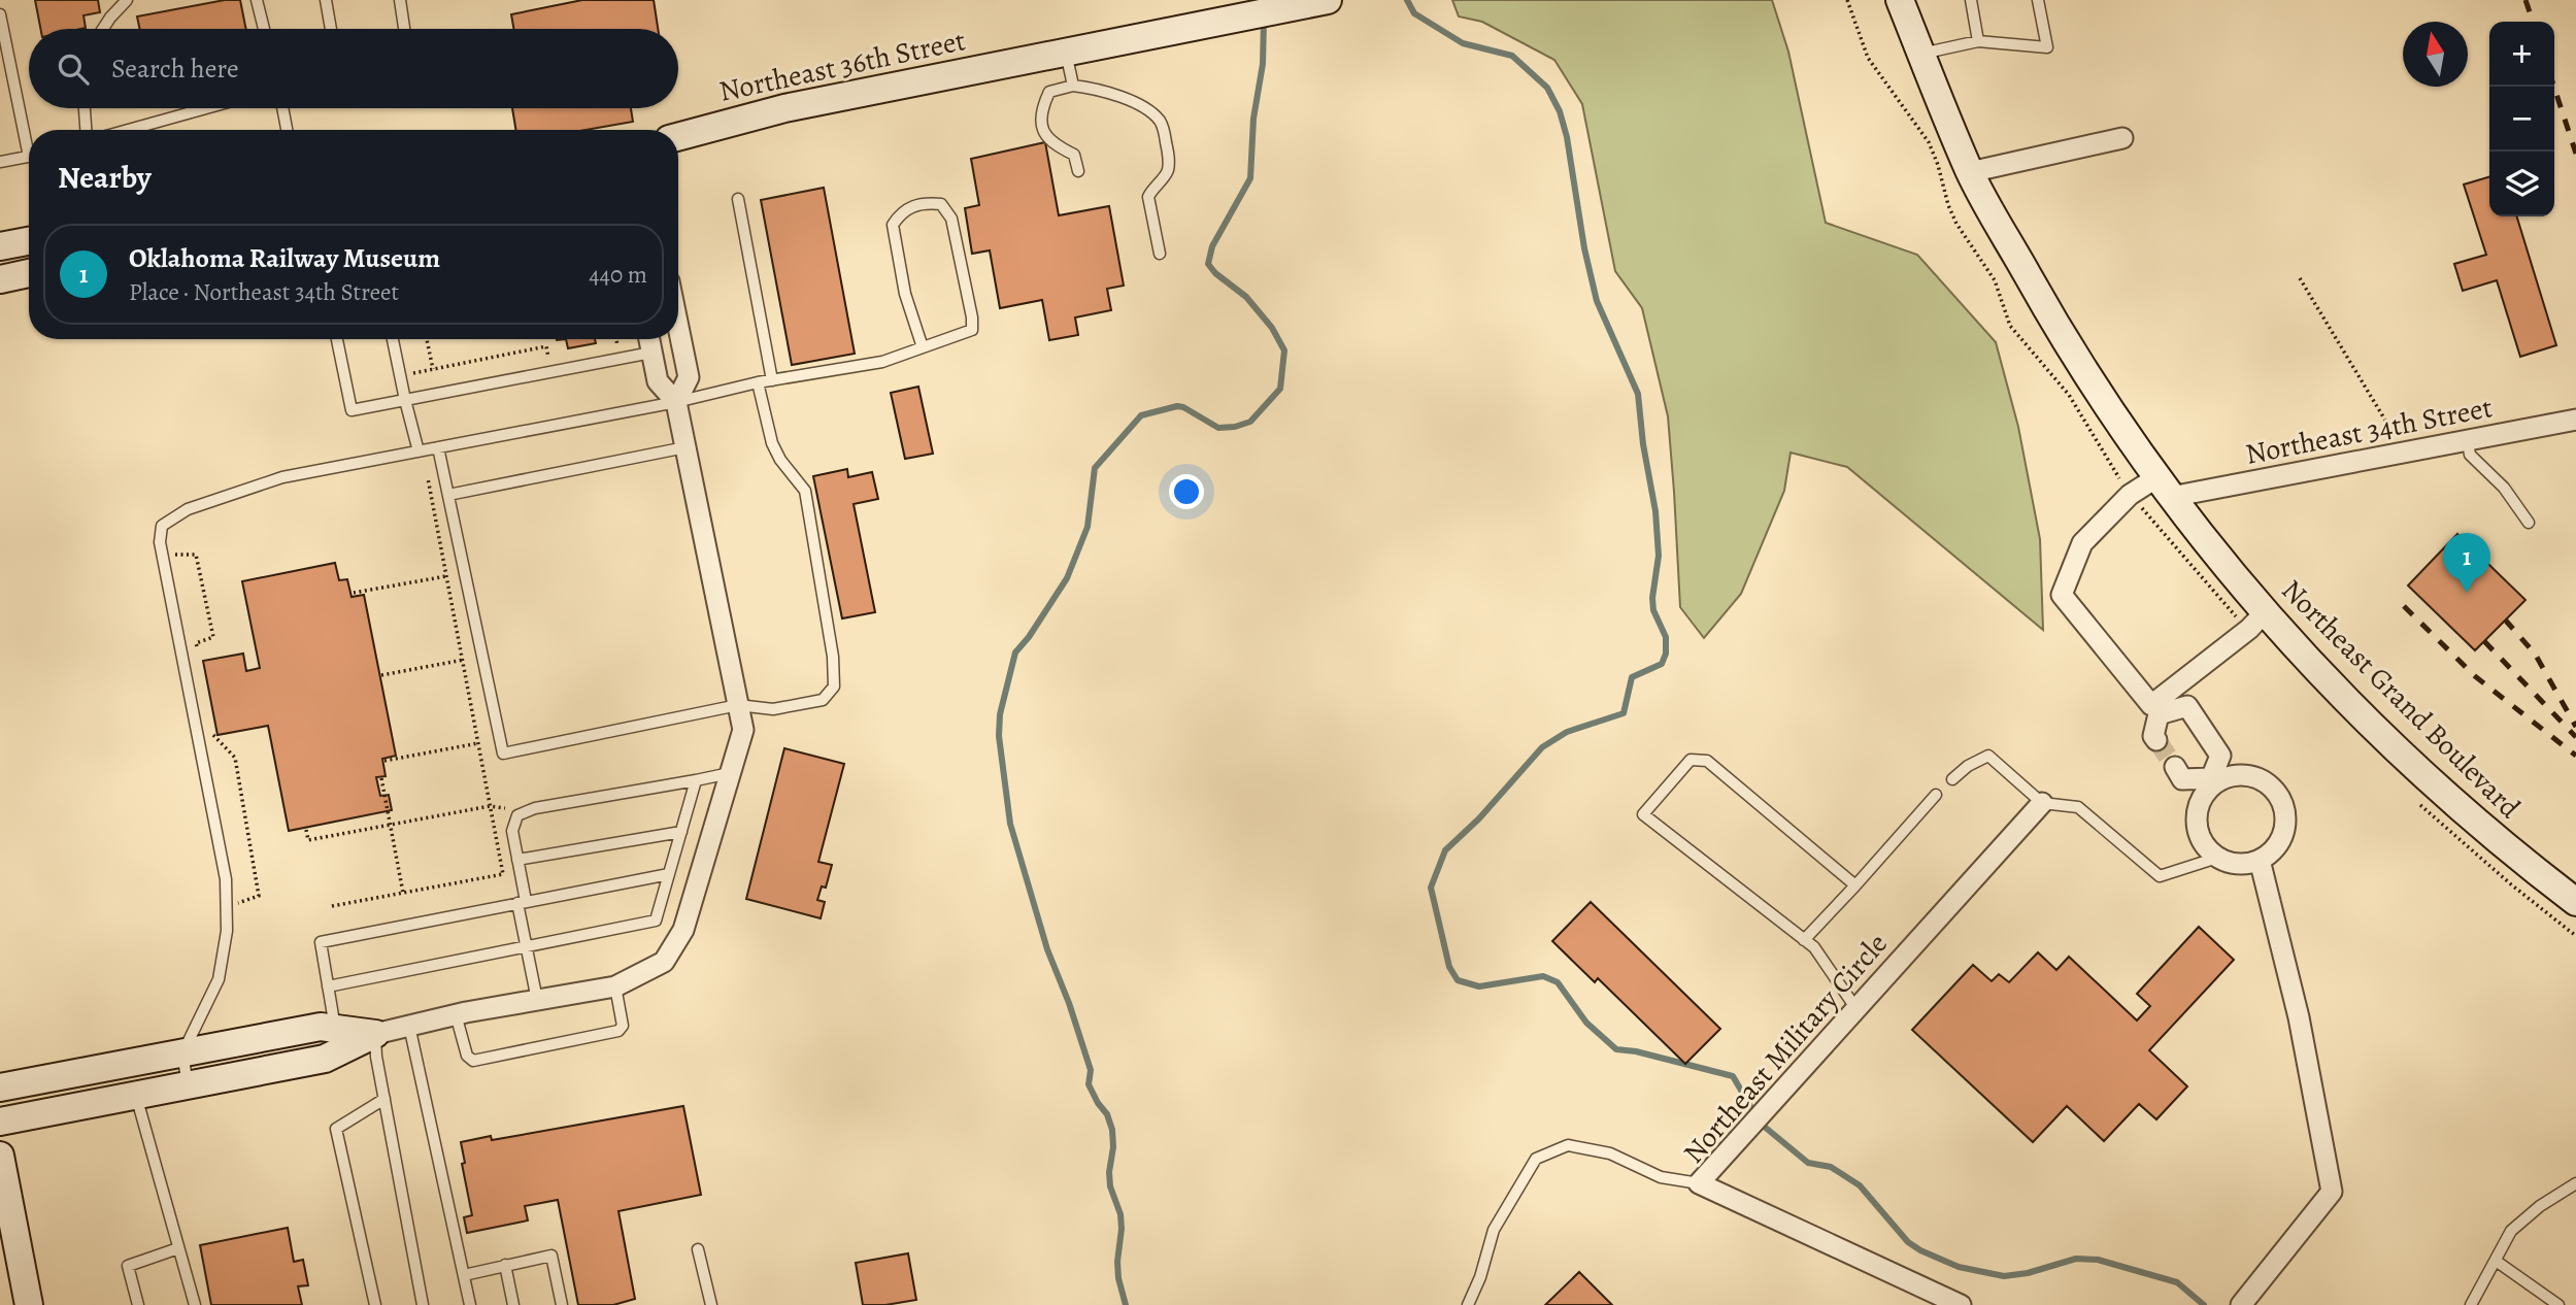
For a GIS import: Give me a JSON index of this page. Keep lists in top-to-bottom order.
{
  "streets": {
    "street": [
      "Northeast 36th Street",
      "Northeast 34th Street",
      "Northeast Grand Boulevard",
      "Northeast Military Circle"
    ]
  },
  "crossings": [
    ["Northeast 34th Street", "Northeast Grand Boulevard"]
  ],
  "north": "top",
  "page": {
    "map_buttons": ["+", "−"],
    "search": "Search here",
    "heading": "Nearby",
    "list": [
      {
        "mark": "1",
        "name": "Oklahoma Railway Museum",
        "note": "Place · Northeast 34th Street",
        "value": "440 m"
      }
    ],
    "pins": "1"
  }
}
